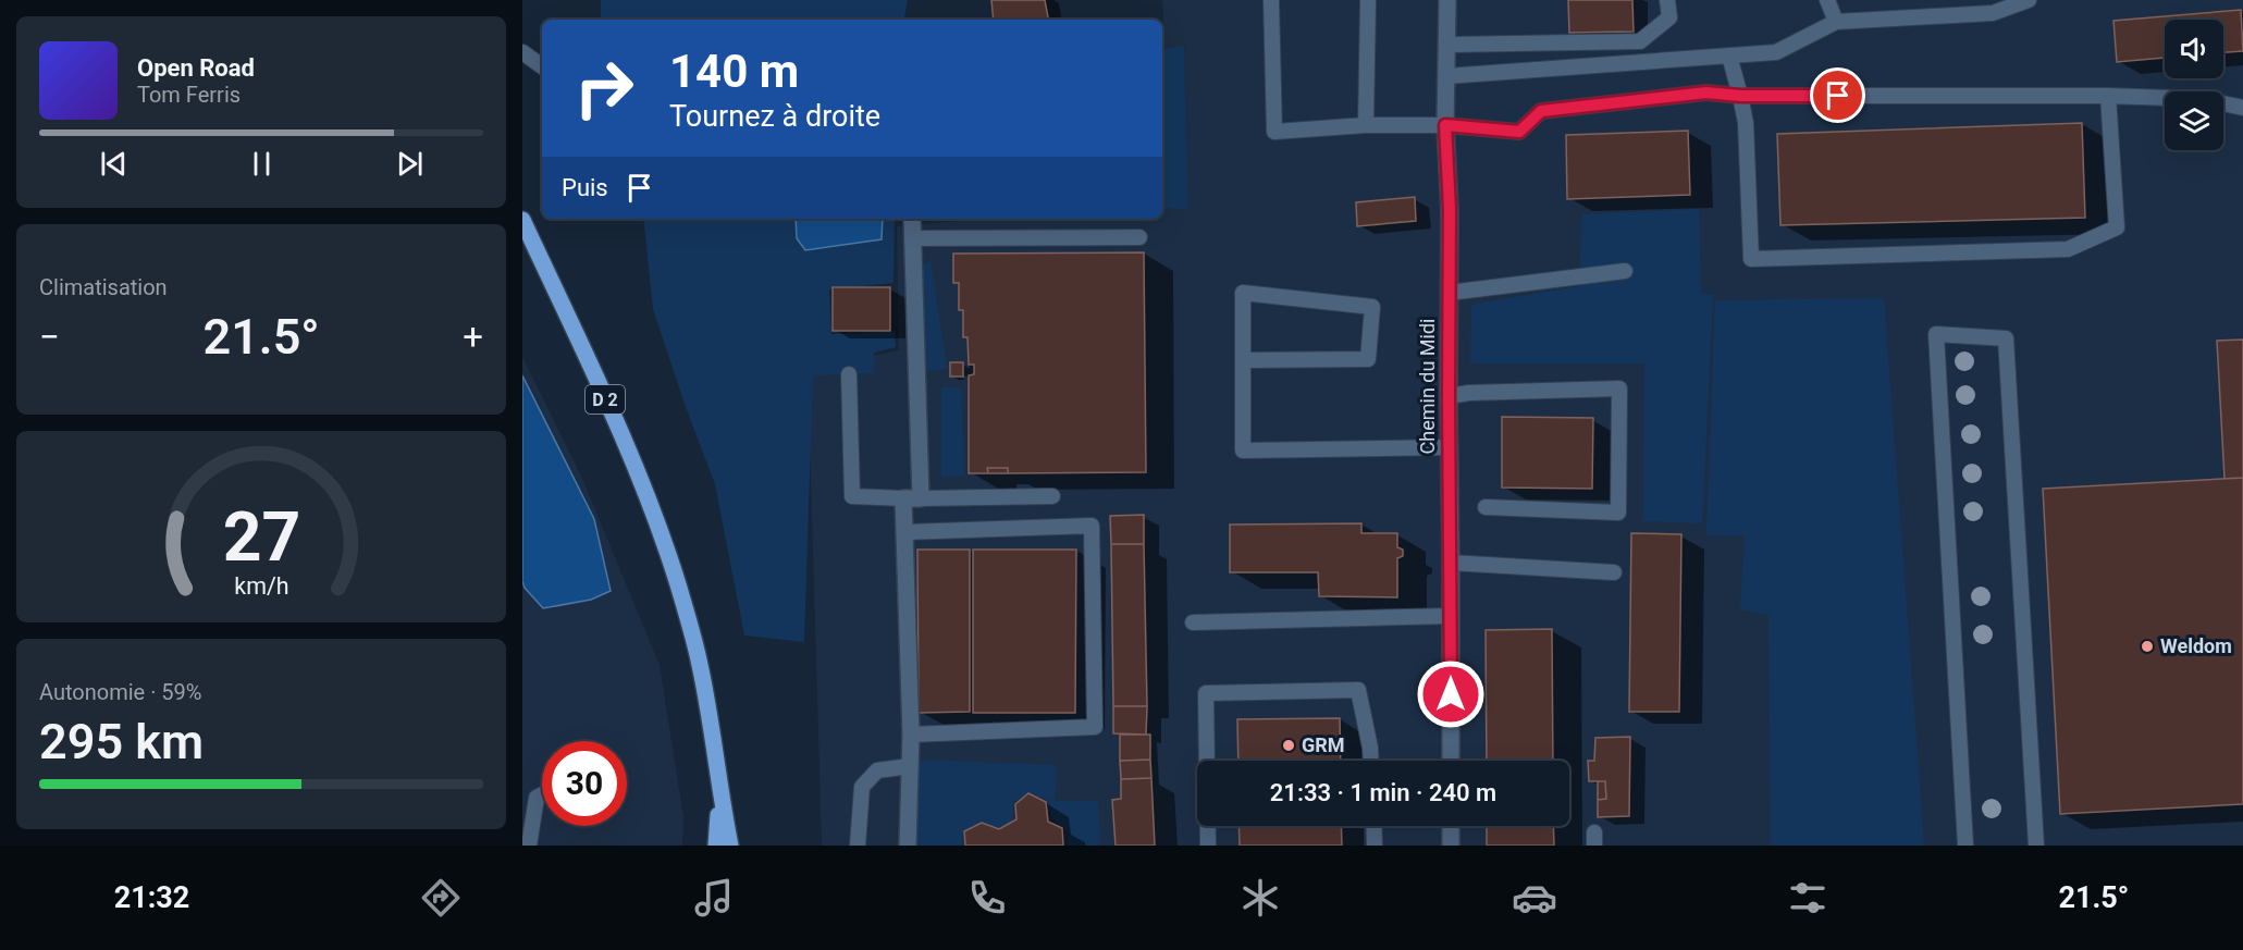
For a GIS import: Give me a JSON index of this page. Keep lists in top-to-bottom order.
{
  "streets": {
    "main road": ["D 2"],
    "street": ["Chemin du Midi"]
  },
  "places": ["Weldom", "GRM"],
  "page": {
    "turn": ["140 m", "Tournez à droite"],
    "song": ["Open Road", "Tom Ferris"],
    "then": "Puis",
    "tile": [
      "Climatisation",
      ["Autonomie · 59%", "295 km"]
    ],
    "heat": ["−", "21.5°", "+"],
    "limit": "30",
    "trip": "21:33 · 1 min · 240 m",
    "tabs": ["21:32", "21.5°"],
    "gauge": ["27", "km/h"]
  }
}
